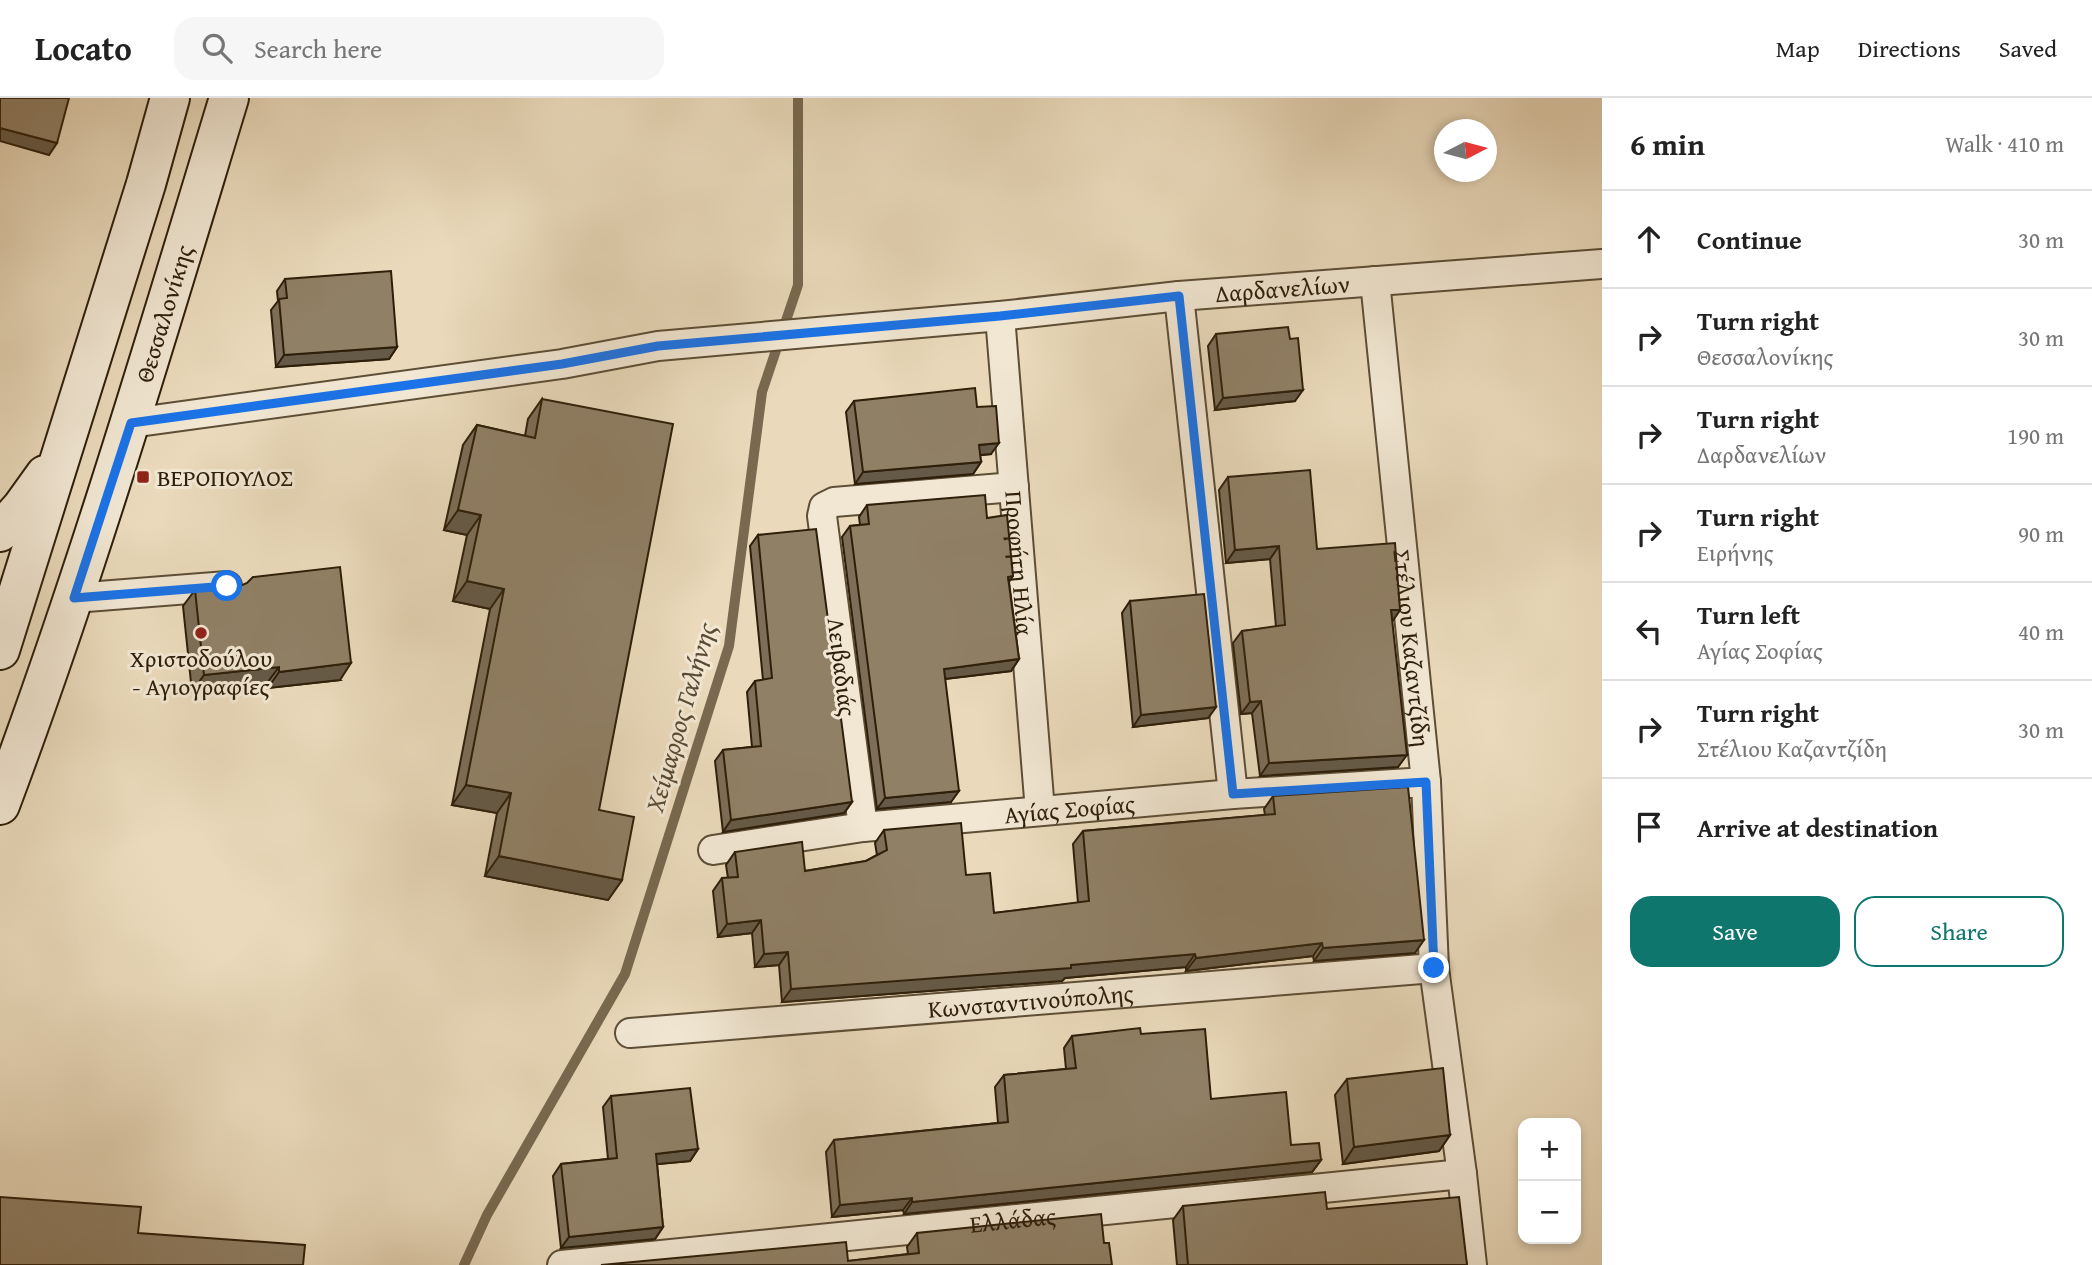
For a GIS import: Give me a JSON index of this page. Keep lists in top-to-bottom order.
{
  "streets": {
    "main road": ["Θεσσαλονίκης"],
    "street": [
      "Δαρδανελίων",
      "Προφήτη Ηλία",
      "Στέλιου Καζαντζίδη",
      "Λειβαδιάς",
      "Αγίας Σοφίας",
      "Κωνσταντινούπολης",
      "Ελλάδας"
    ]
  },
  "crossings": [
    ["Δαρδανελίων", "Θεσσαλονίκης"],
    ["Δαρδανελίων", "Προφήτη Ηλία"],
    ["Δαρδανελίων", "Στέλιου Καζαντζίδη"],
    ["Προφήτη Ηλία", "Λειβαδιάς"],
    ["Προφήτη Ηλία", "Αγίας Σοφίας"],
    ["Στέλιου Καζαντζίδη", "Αγίας Σοφίας"],
    ["Στέλιου Καζαντζίδη", "Κωνσταντινούπολης"],
    ["Στέλιου Καζαντζίδη", "Ελλάδας"],
    ["Λειβαδιάς", "Αγίας Σοφίας"]
  ],
  "water": ["Χείμαρρος Γαλήνης"],
  "places": {
    "transit": ["ΒΕΡΟΠΟΥΛΟΣ"],
    "other": ["Χριστοδούλου - Αγιογραφίες"]
  },
  "north": "right",
  "page": {
    "header": "Locato",
    "search": "Search here",
    "nav": ["Map", "Directions", "Saved"],
    "heading": ["6 min", "Walk · 410 m"],
    "list": [
      ["Continue", "30 m"],
      ["Turn right", "Θεσσαλονίκης", "30 m"],
      ["Turn right", "Δαρδανελίων", "190 m"],
      ["Turn right", "Ειρήνης", "90 m"],
      ["Turn left", "Αγίας Σοφίας", "40 m"],
      ["Turn right", "Στέλιου Καζαντζίδη", "30 m"],
      "Arrive at destination"
    ],
    "buttons": ["Save", "Share"],
    "map_buttons": ["+", "−"]
  }
}
